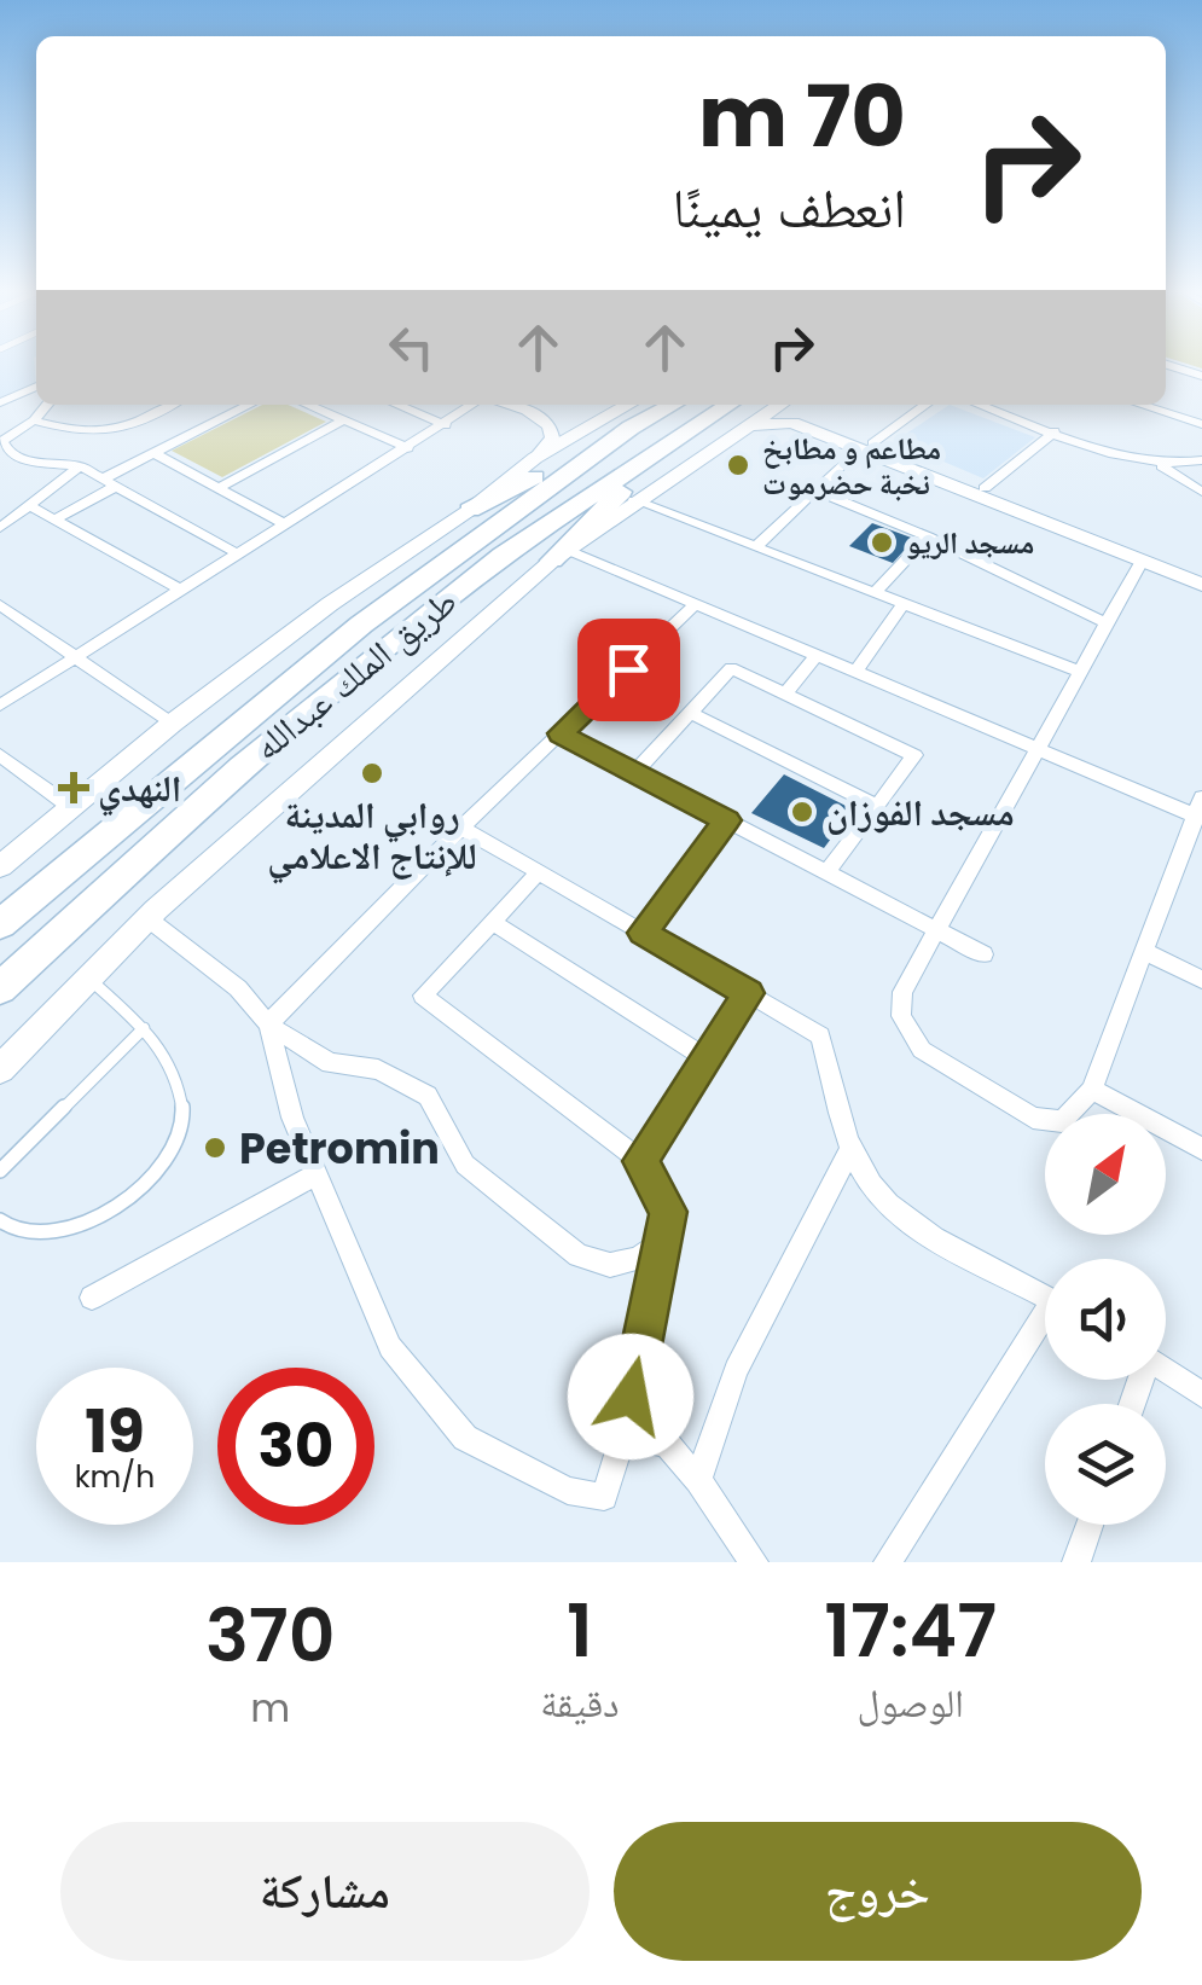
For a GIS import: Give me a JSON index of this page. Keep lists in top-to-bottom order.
{
  "streets": {
    "highway": ["طريق الملك عبدالله"]
  },
  "places": {
    "other": [
      "مطاعم و مطابخ نخبة حضرموت",
      "مسجد الريو",
      "روابي المدينة للإنتاج الاعلامي",
      "مسجد الفوزان",
      "Petromin"
    ],
    "health": ["النهدي"]
  },
  "north": "top right",
  "page": {
    "turn": ["70 m", "انعطف يمينًا"],
    "speed": "19 km/h",
    "limit": "30",
    "eta": [
      "17:47",
      "الوصول",
      "1",
      "دقيقة",
      "370",
      "m"
    ],
    "buttons": ["خروج", "مشاركة"]
  }
}
